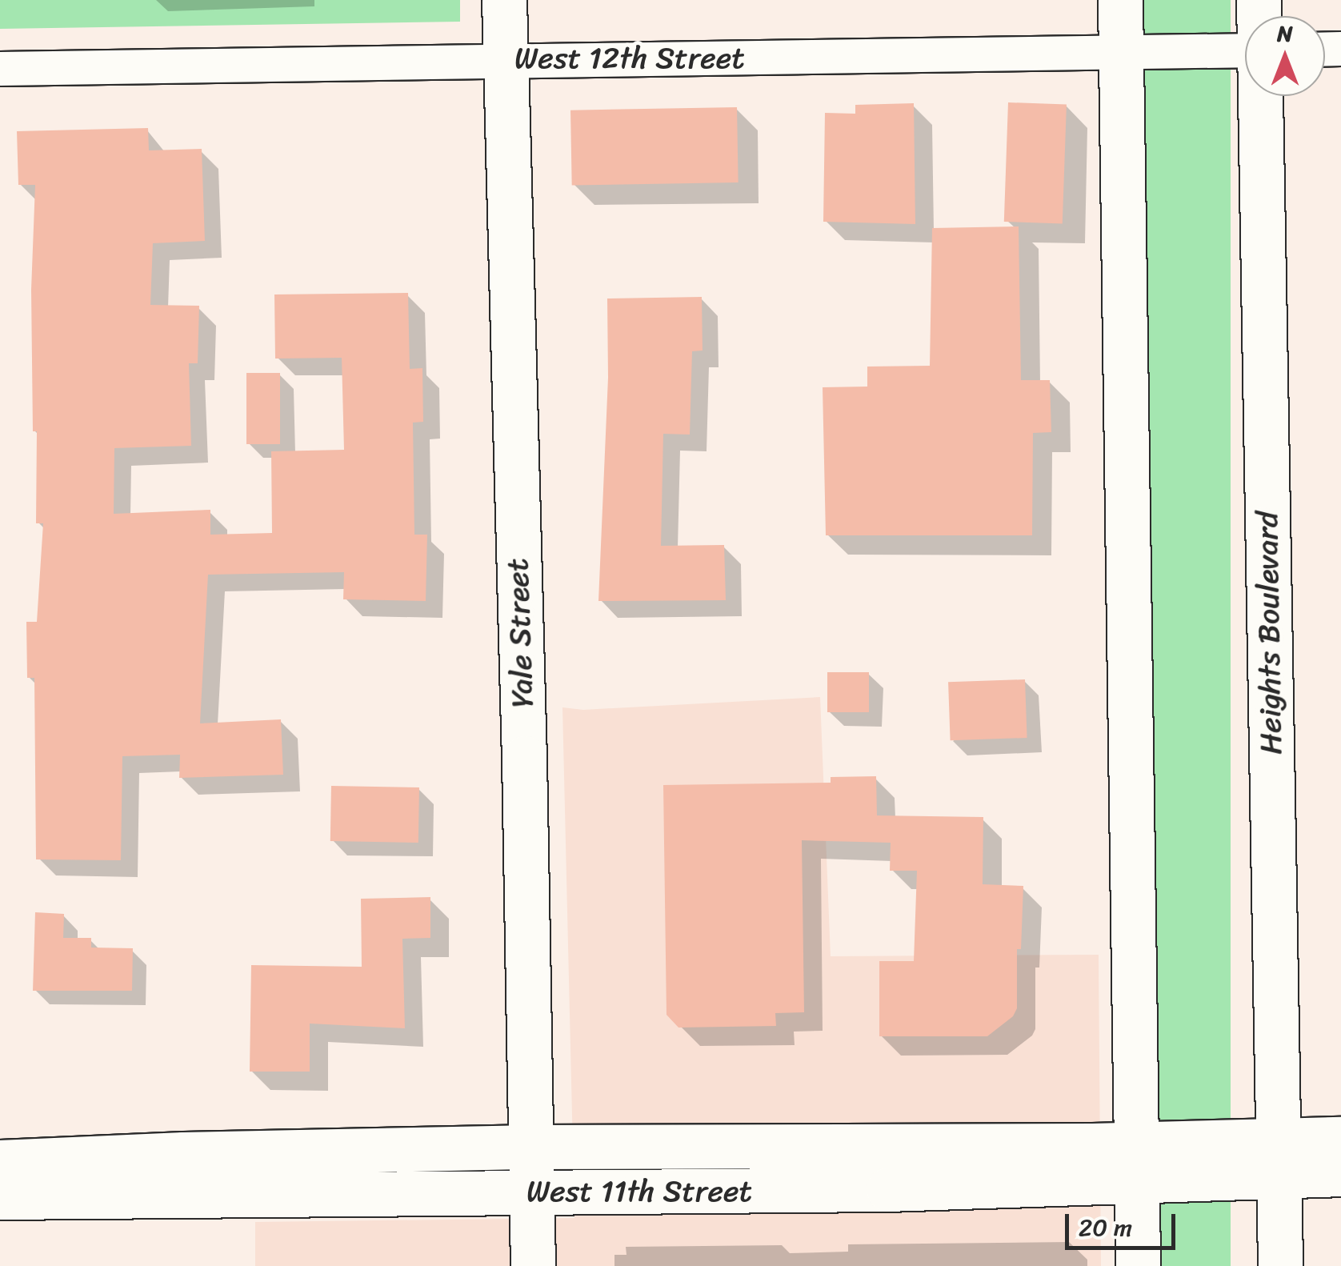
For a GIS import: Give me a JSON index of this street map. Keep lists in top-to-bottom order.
{
  "streets": {
    "main road": ["Yale Street", "Heights Boulevard", "West 11th Street"],
    "street": ["West 12th Street"]
  },
  "crossings": [
    ["West 12th Street", "Yale Street"],
    ["Yale Street", "West 11th Street"],
    ["Heights Boulevard", "West 11th Street"]
  ],
  "scale_bar": "20 m",
  "north": "top"
}
